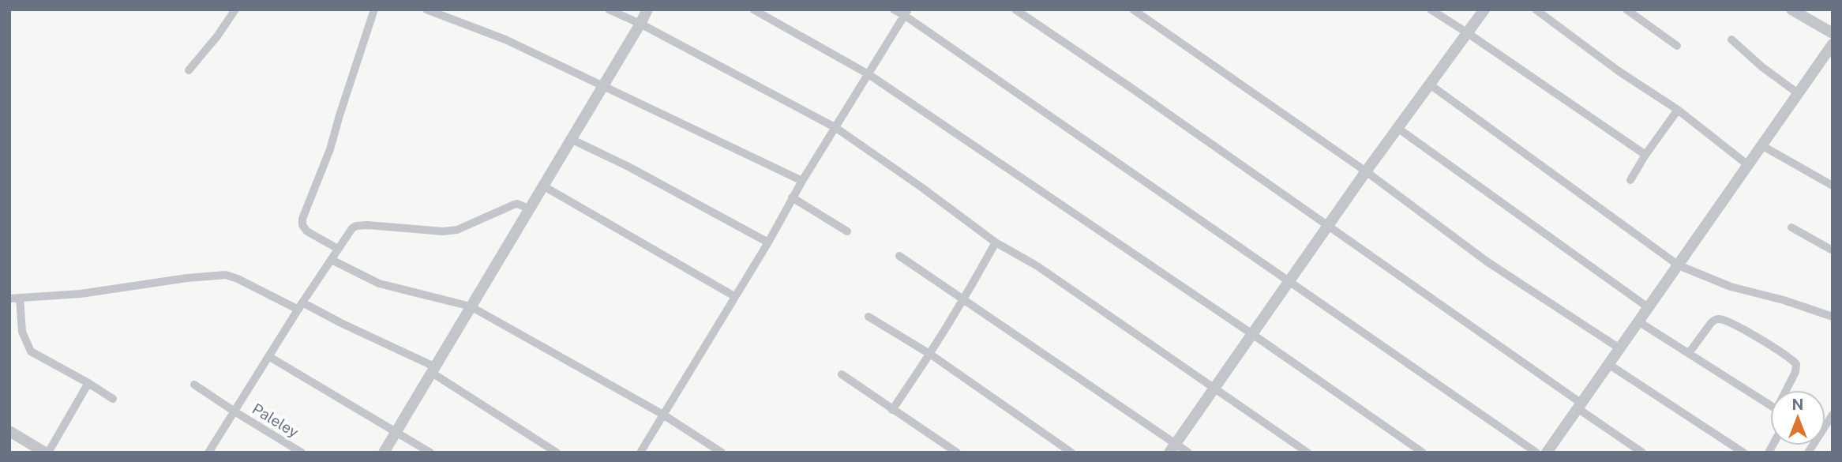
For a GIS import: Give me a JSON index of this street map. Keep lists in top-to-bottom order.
{
  "streets": {
    "street": ["Paleley"]
  },
  "north": "top"
}
